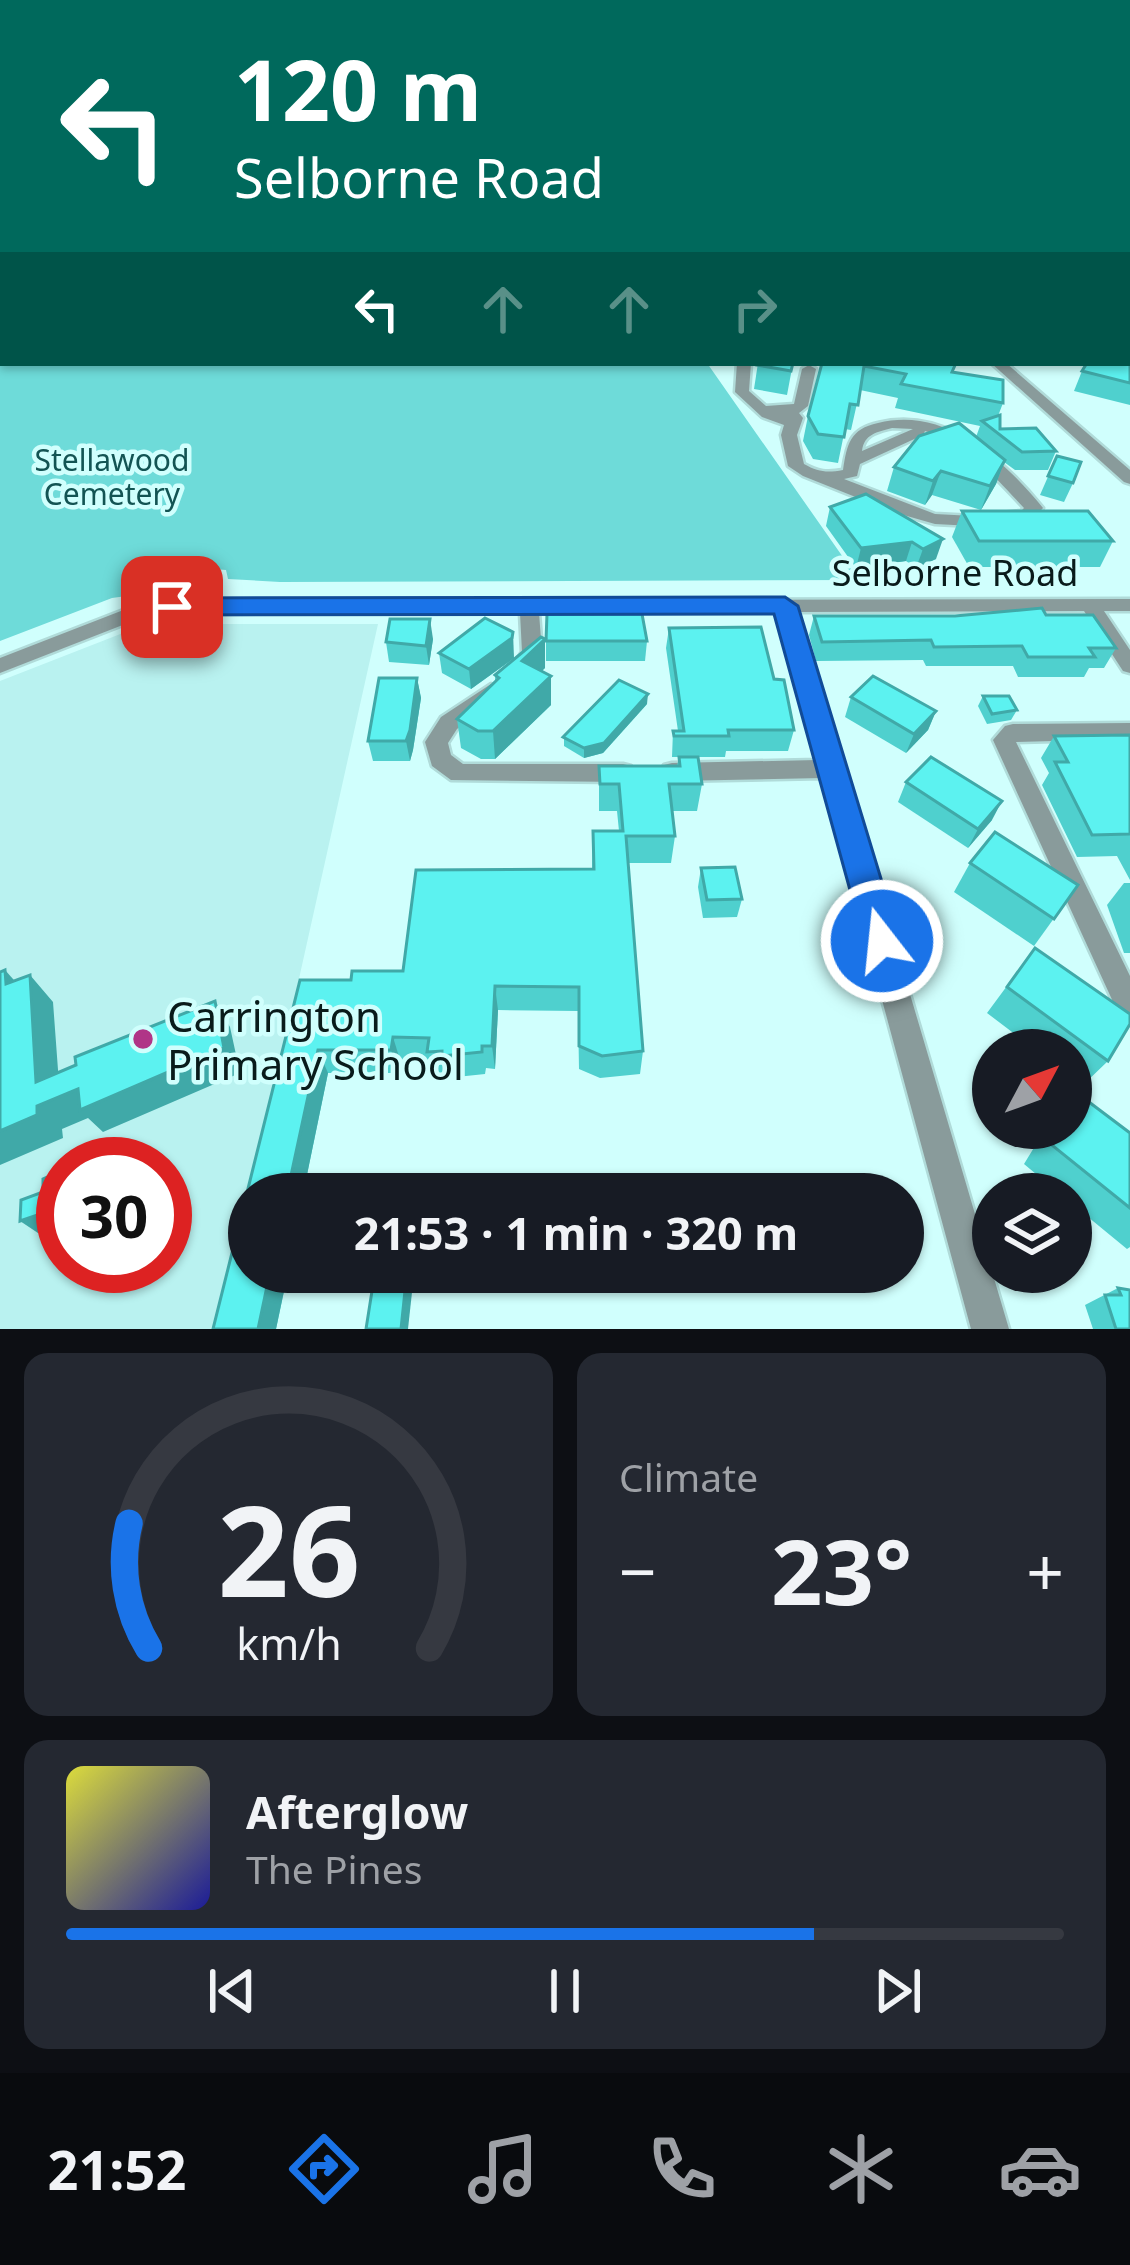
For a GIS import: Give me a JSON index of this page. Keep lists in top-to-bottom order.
{
  "streets": {
    "street": ["Selborne Road"]
  },
  "parks": ["Stellawood Cemetery"],
  "places": ["Carrington Primary School"],
  "north": "top right",
  "page": {
    "turn": ["120 m", "Selborne Road"],
    "limit": "30",
    "trip": "21:53 · 1 min · 320 m",
    "tile": "Climate",
    "heat": ["−", "23°", "+"],
    "song": ["Afterglow", "The Pines"],
    "tabs": "21:52",
    "gauge": ["26", "km/h"]
  }
}
